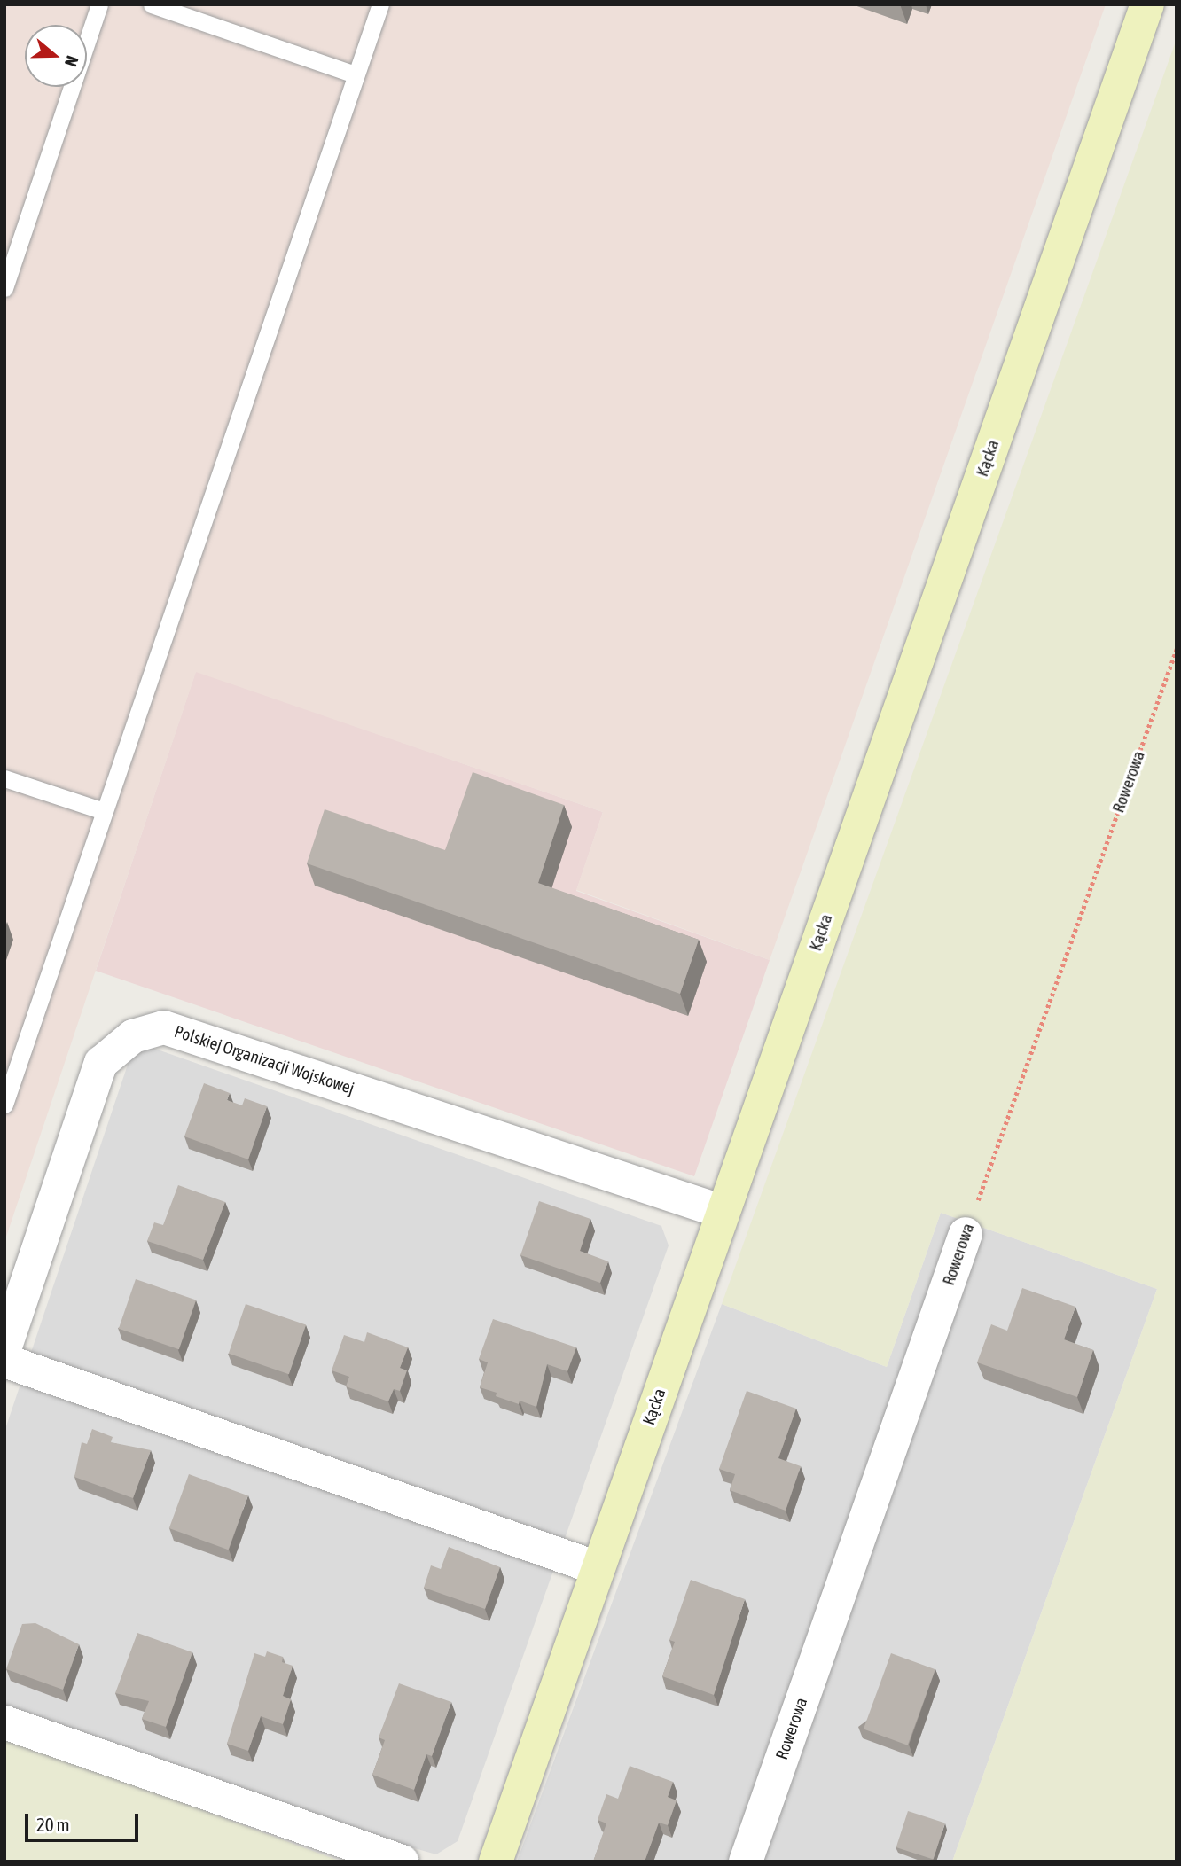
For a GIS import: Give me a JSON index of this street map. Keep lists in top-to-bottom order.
{
  "streets": {
    "street": ["Kącka", "Rowerowa", "Polskiej Organizacji Wojskowej"]
  },
  "crossings": [
    ["Kącka", "Polskiej Organizacji Wojskowej"]
  ],
  "scale_bar": "20 m",
  "north": "right"
}
